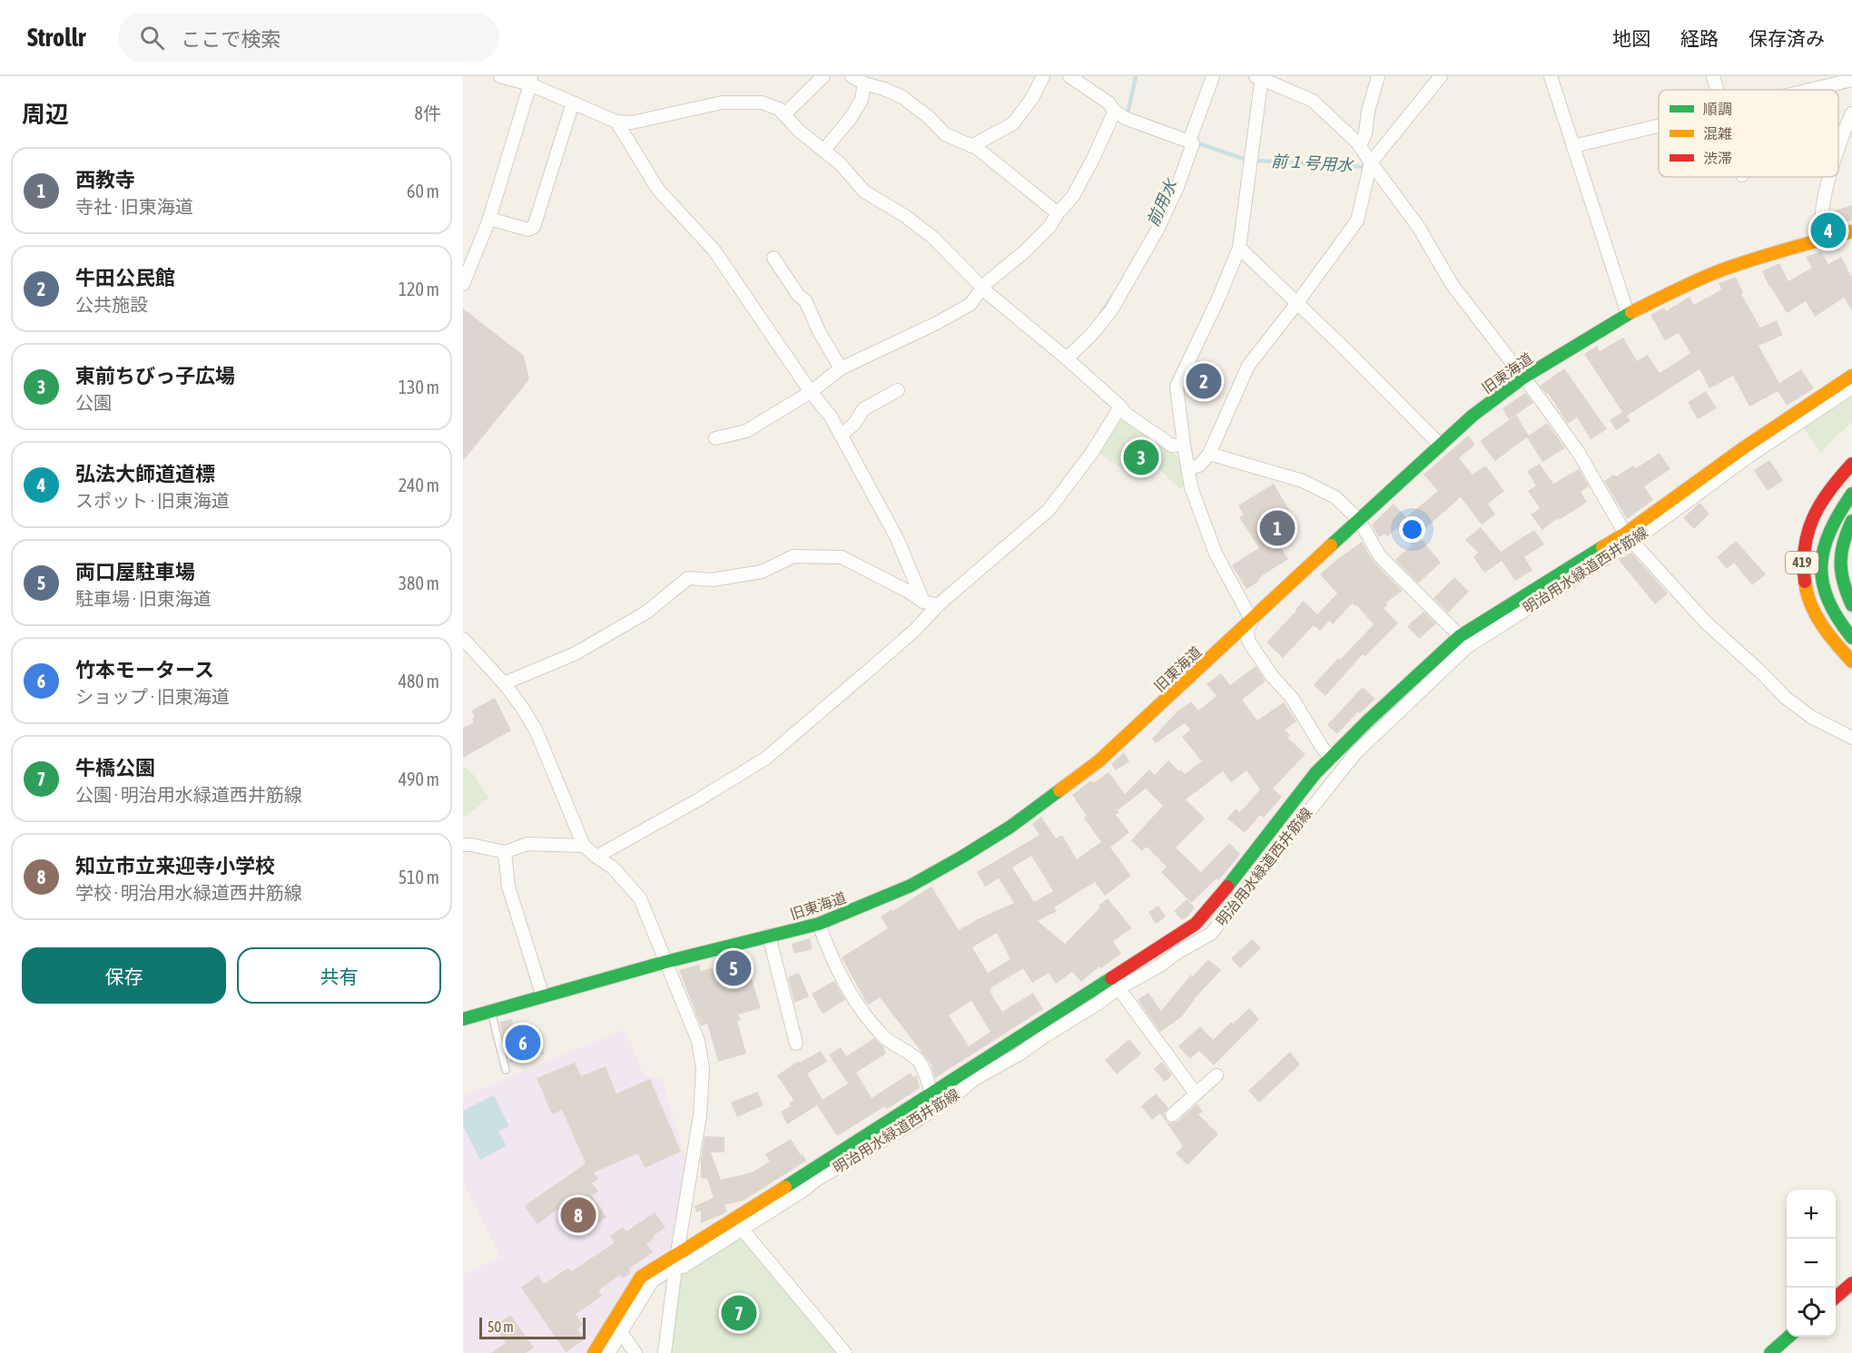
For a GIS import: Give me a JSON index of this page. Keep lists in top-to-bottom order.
{
  "streets": {
    "main road": ["旧東海道", "419"],
    "street": ["明治用水緑道西井筋線"]
  },
  "water": ["前１号用水", "前用水"],
  "legend": ["順調", "混雑", "渋滞"],
  "scale_bar": "50 m",
  "page": {
    "header": "Strollr",
    "search": "ここで検索",
    "nav": ["地図", "経路", "保存済み"],
    "heading": ["周辺", "8件"],
    "list": [
      {
        "mark": "1",
        "name": "西教寺",
        "note": "寺社 · 旧東海道",
        "value": "60 m"
      },
      {
        "mark": "2",
        "name": "牛田公民館",
        "note": "公共施設",
        "value": "120 m"
      },
      {
        "mark": "3",
        "name": "東前ちびっ子広場",
        "note": "公園",
        "value": "130 m"
      },
      {
        "mark": "4",
        "name": "弘法大師道道標",
        "note": "スポット · 旧東海道",
        "value": "240 m"
      },
      {
        "mark": "5",
        "name": "両口屋駐車場",
        "note": "駐車場 · 旧東海道",
        "value": "380 m"
      },
      {
        "mark": "6",
        "name": "竹本モータース",
        "note": "ショップ · 旧東海道",
        "value": "480 m"
      },
      {
        "mark": "7",
        "name": "牛橋公園",
        "note": "公園 · 明治用水緑道西井筋線",
        "value": "490 m"
      },
      {
        "mark": "8",
        "name": "知立市立来迎寺小学校",
        "note": "学校 · 明治用水緑道西井筋線",
        "value": "510 m"
      }
    ],
    "pins": [
      "4",
      "2",
      "3",
      "1",
      "5",
      "6",
      "8",
      "7"
    ],
    "buttons": ["保存", "共有"],
    "map_buttons": ["+", "−"],
    "scale": "50 m"
  }
}
